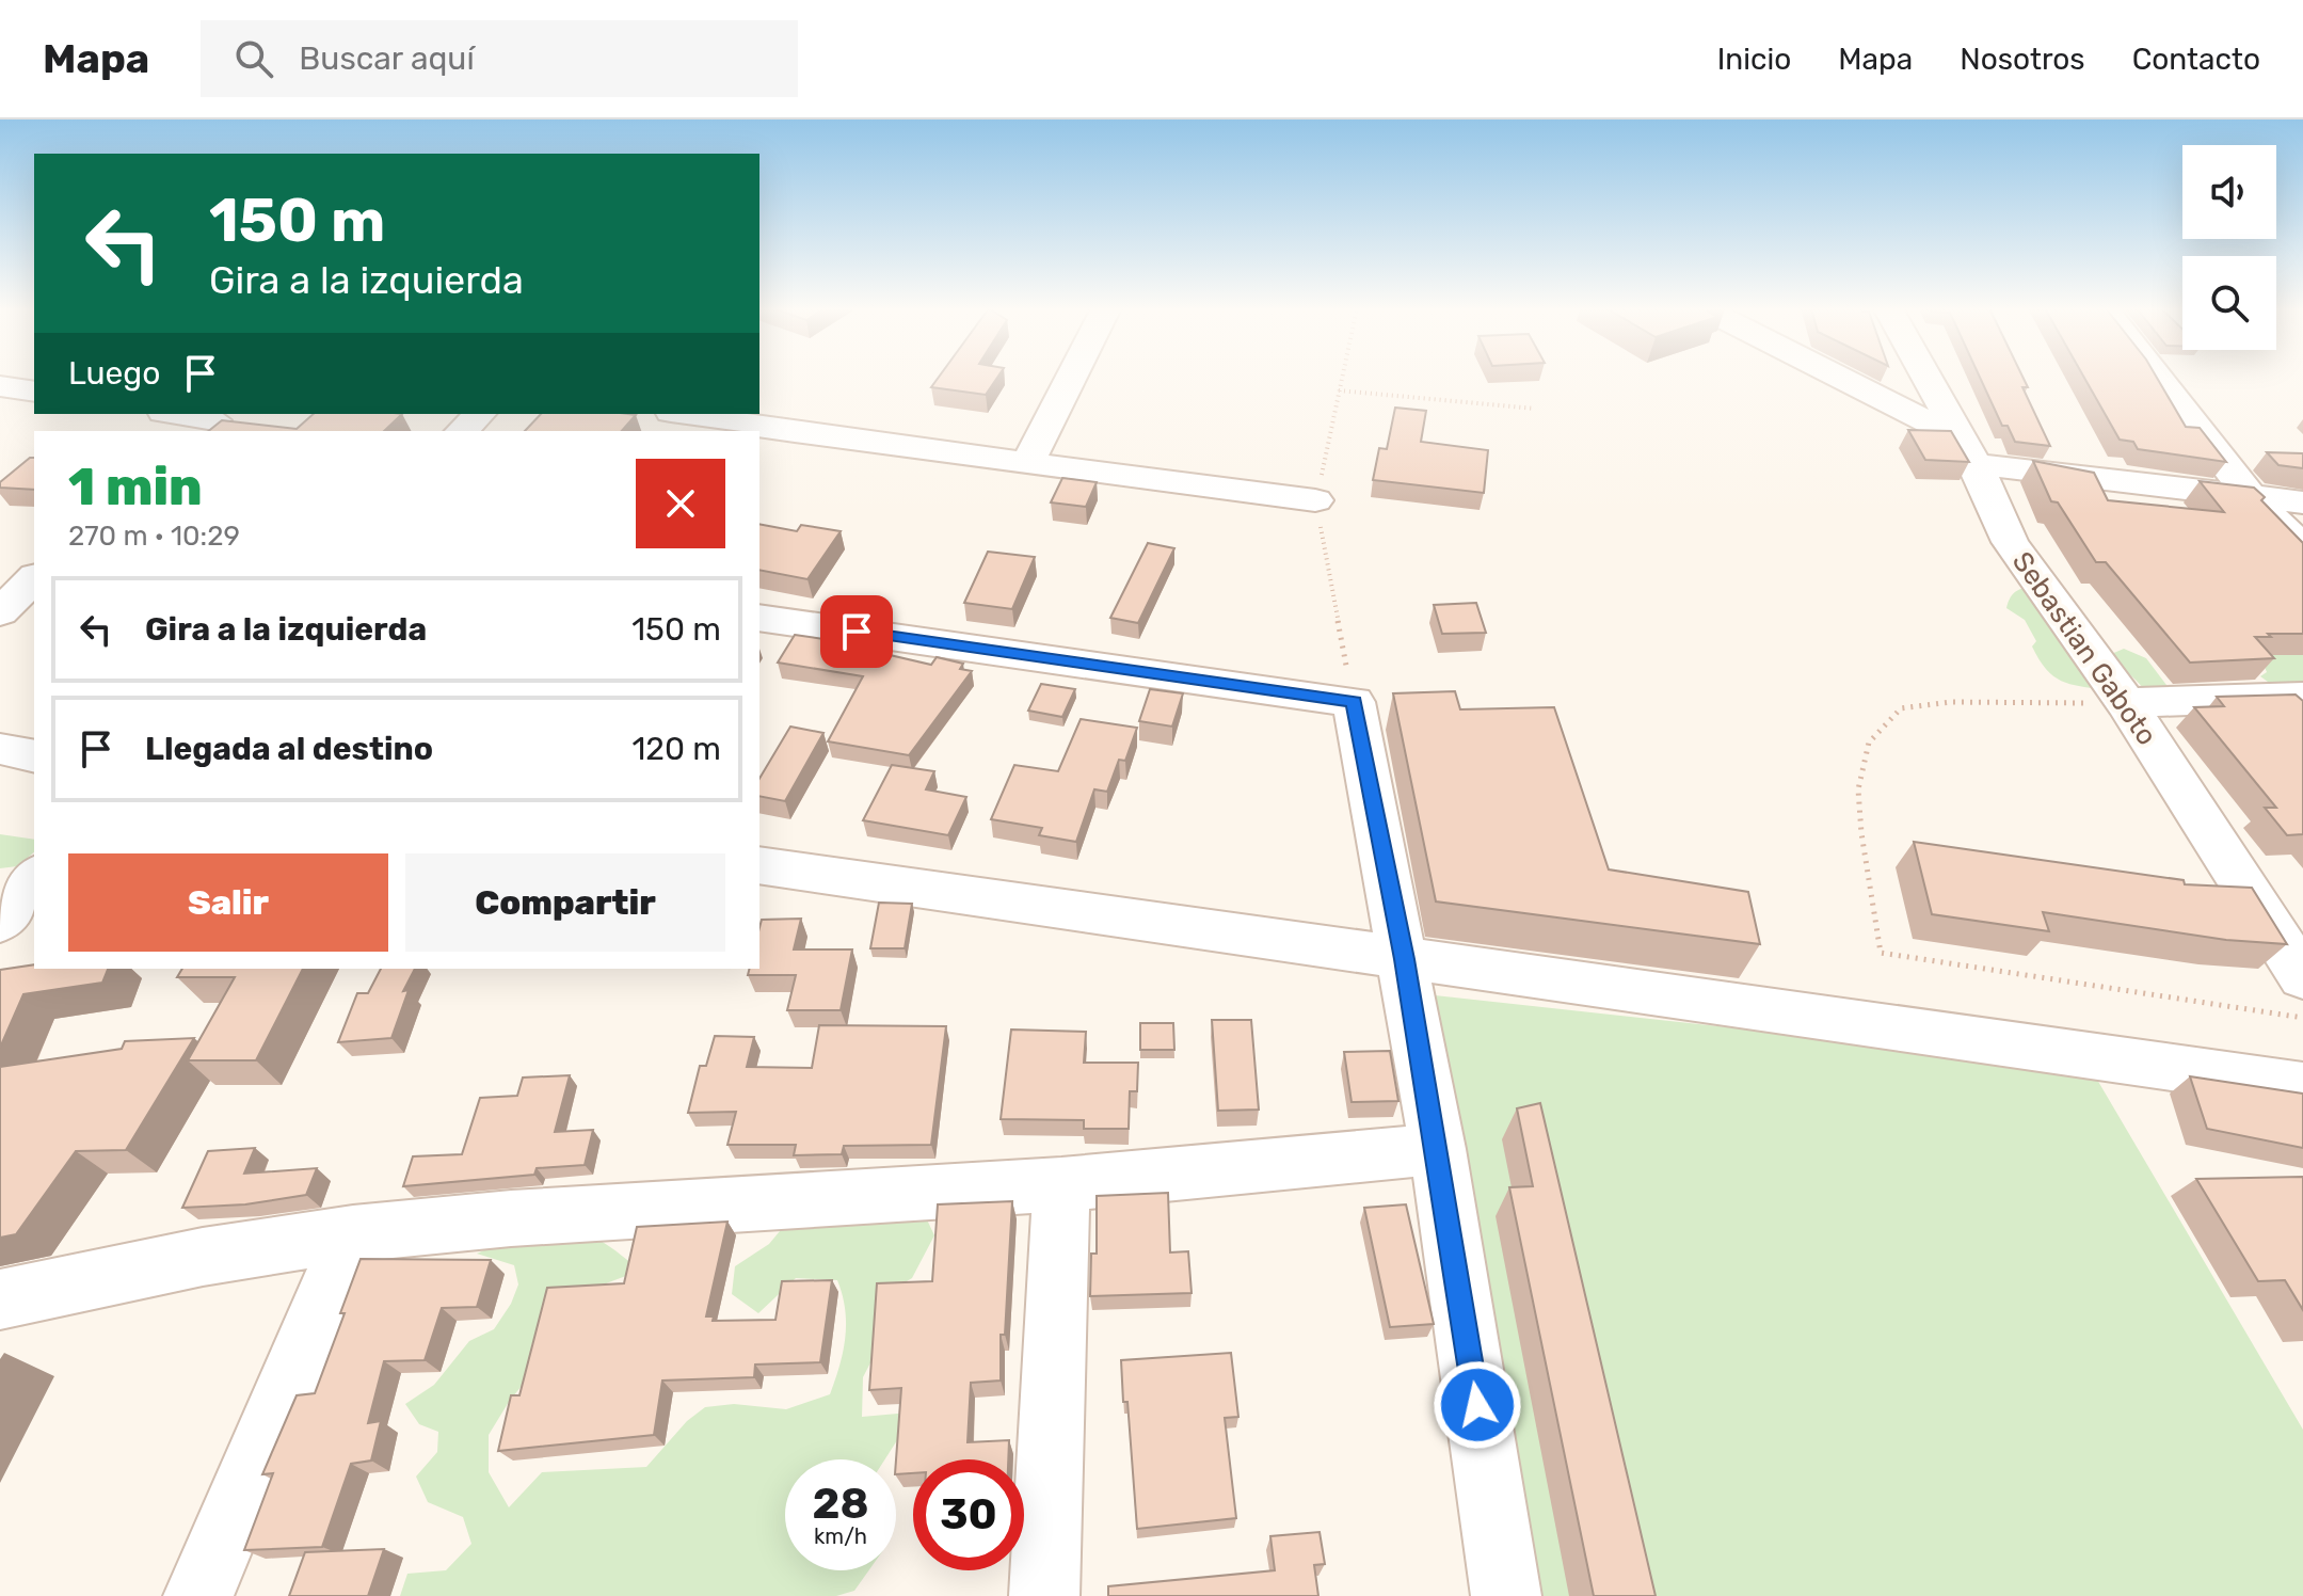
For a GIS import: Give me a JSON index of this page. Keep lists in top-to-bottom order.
{
  "streets": {
    "street": ["Sebastian Gaboto"]
  },
  "page": {
    "header": "Mapa",
    "search": "Buscar aquí",
    "nav": [
      "Inicio",
      "Mapa",
      "Nosotros",
      "Contacto"
    ],
    "turn": ["150 m", "Gira a la izquierda"],
    "then": "Luego",
    "heading": ["1 min", "270 m · 10:29"],
    "list": [
      {
        "name": "Gira a la izquierda",
        "value": "150 m"
      },
      {
        "name": "Llegada al destino",
        "value": "120 m"
      }
    ],
    "buttons": ["Salir", "Compartir"],
    "speed": "28 km/h",
    "limit": "30"
  }
}
